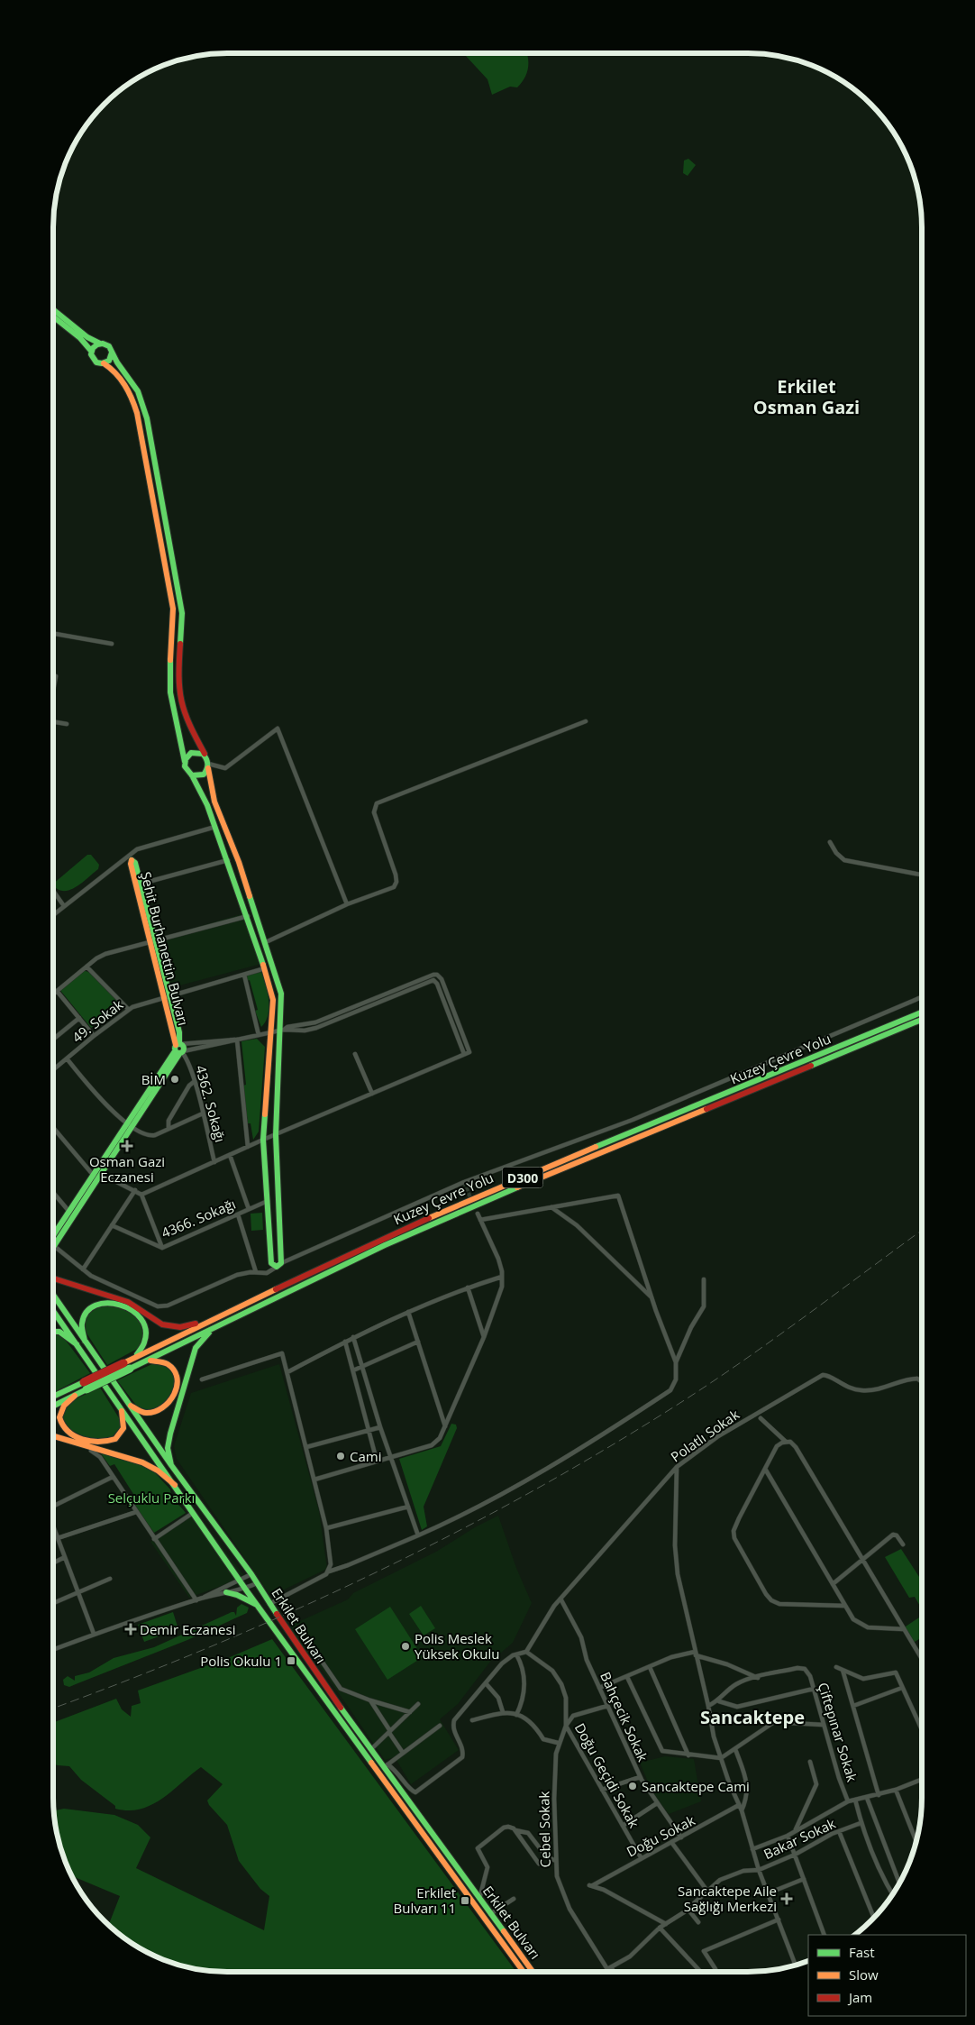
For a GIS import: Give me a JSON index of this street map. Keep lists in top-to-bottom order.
{
  "streets": {
    "main road": [
      "Şehit Burhanettin Bulvarı",
      "Kuzey Çevre Yolu",
      "D300",
      "Erkilet Bulvarı"
    ],
    "street": [
      "49. Sokak",
      "4362. Sokağı",
      "4366. Sokağı",
      "Polatlı Sokak",
      "Bahçecik Sokak",
      "Çiftepınar Sokak",
      "Doğu Geçidi Sokak",
      "Cebel Sokak",
      "Doğu Sokak",
      "Bakar Sokak"
    ]
  },
  "crossings": [
    ["Şehit Burhanettin Bulvarı", "49. Sokak"],
    ["Şehit Burhanettin Bulvarı", "4362. Sokağı"],
    ["Kuzey Çevre Yolu", "D300"],
    ["Polatlı Sokak", "Bahçecik Sokak"],
    ["Polatlı Sokak", "Doğu Geçidi Sokak"],
    ["Bahçecik Sokak", "Cebel Sokak"],
    ["Bahçecik Sokak", "Doğu Sokak"],
    ["Doğu Geçidi Sokak", "Cebel Sokak"],
    ["Doğu Geçidi Sokak", "Doğu Sokak"],
    ["Cebel Sokak", "Bakar Sokak"],
    ["Doğu Sokak", "Bakar Sokak"]
  ],
  "districts": ["Erkilet Osman Gazi", "Sancaktepe"],
  "parks": ["Selçuklu Parkı"],
  "places": {
    "other": [
      "BİM",
      "Cami",
      "Polis Meslek Yüksek Okulu",
      "Sancaktepe Cami"
    ],
    "health": ["Osman Gazi Eczanesi", "Demir Eczanesi", "Sancaktepe Aile Sağlığı Merkezi"],
    "transit": ["Polis Okulu 1", "Erkilet Bulvarı 11"]
  },
  "legend": ["Fast", "Slow", "Jam"]
}
